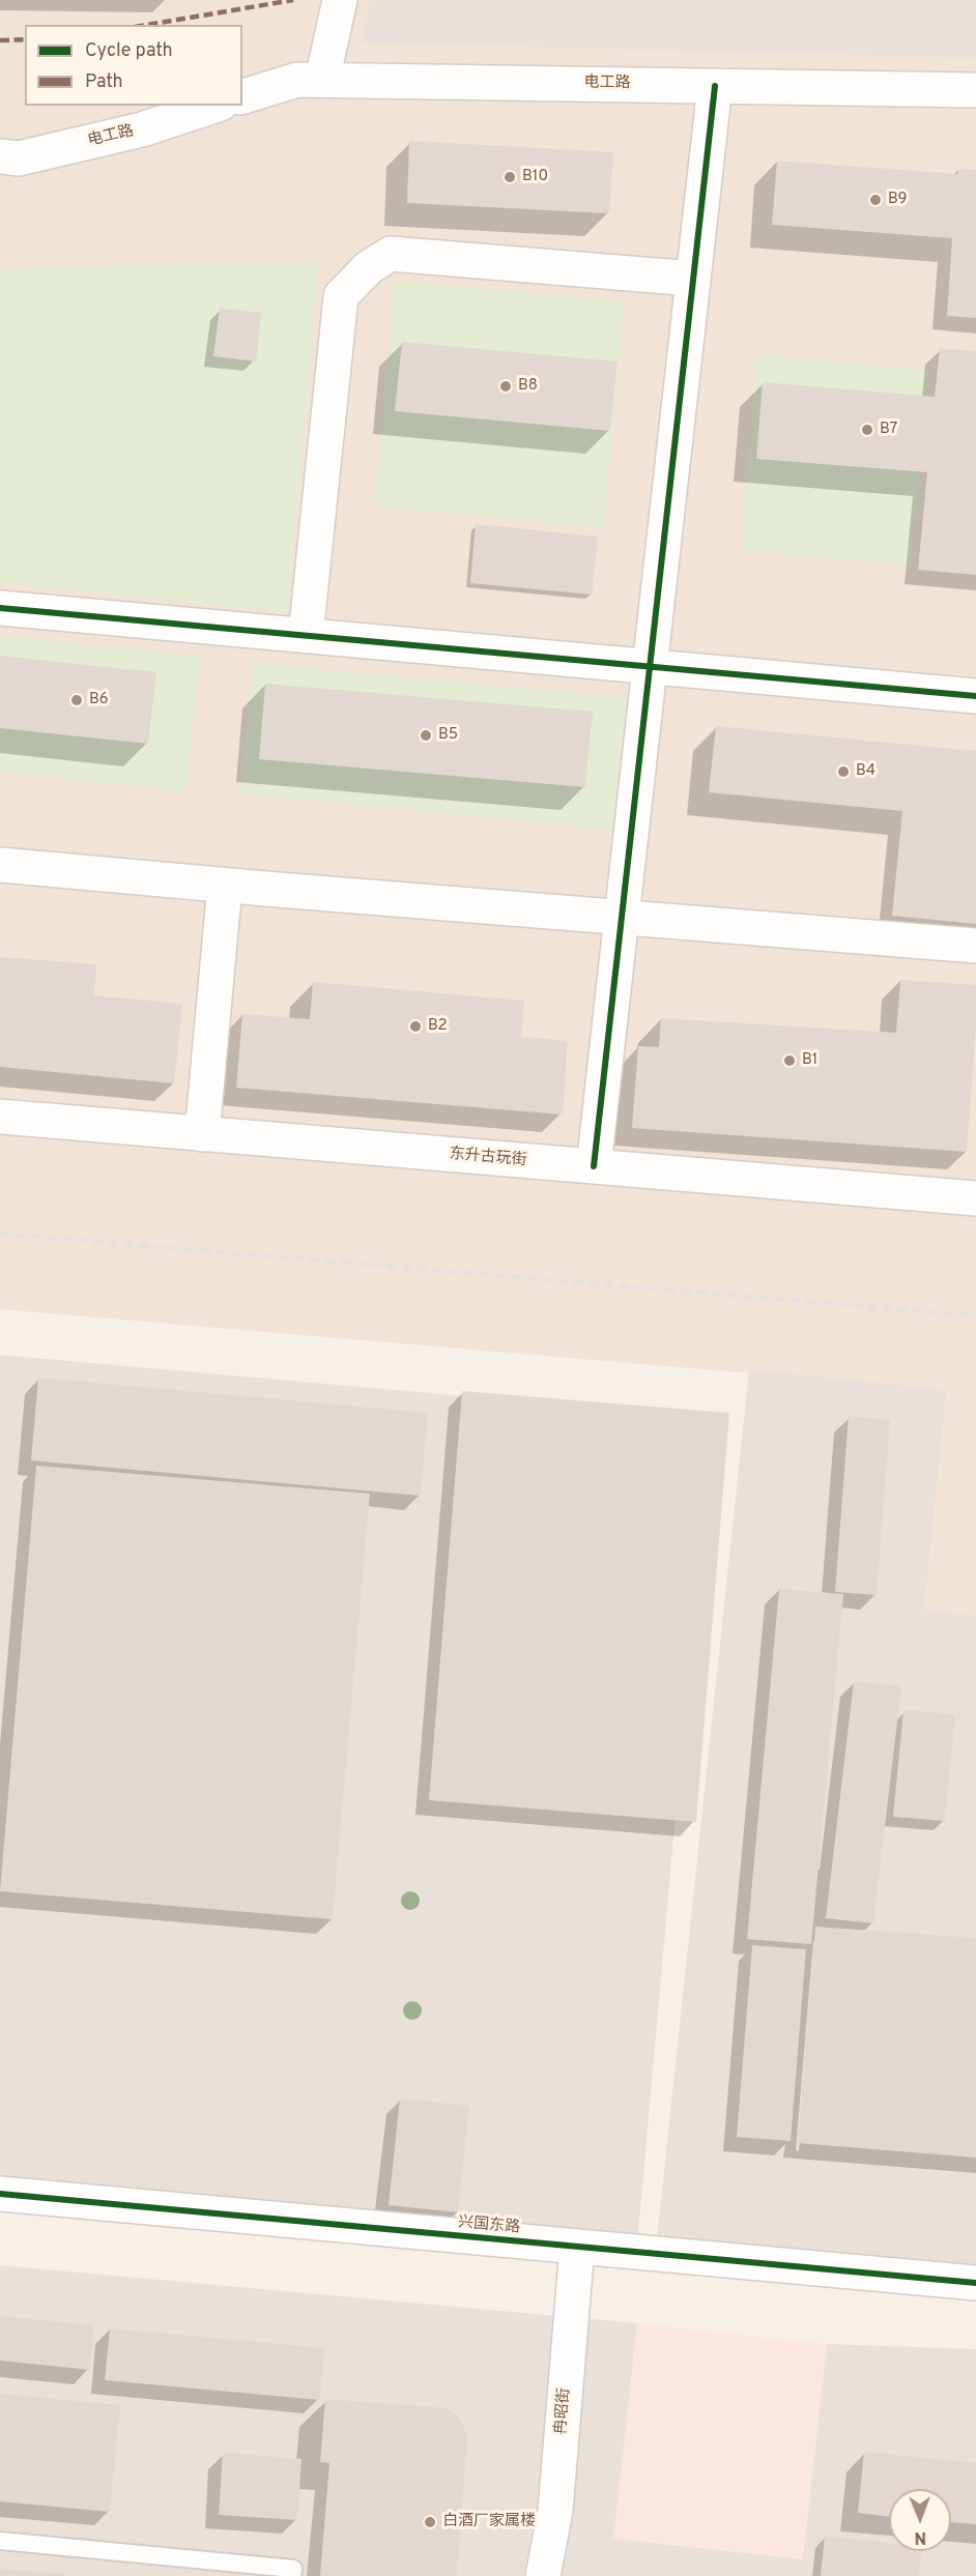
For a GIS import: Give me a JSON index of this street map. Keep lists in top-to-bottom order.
{
  "streets": {
    "street": [
      "电工路",
      "东升古玩街",
      "兴国东路",
      "冉昭街"
    ]
  },
  "crossings": [
    ["兴国东路", "冉昭街"]
  ],
  "places": [
    "B10",
    "B9",
    "B8",
    "B7",
    "B6",
    "B5",
    "B4",
    "B2",
    "B1",
    "白酒厂家属楼"
  ],
  "legend": ["Cycle path", "Path"],
  "north": "bottom"
}
